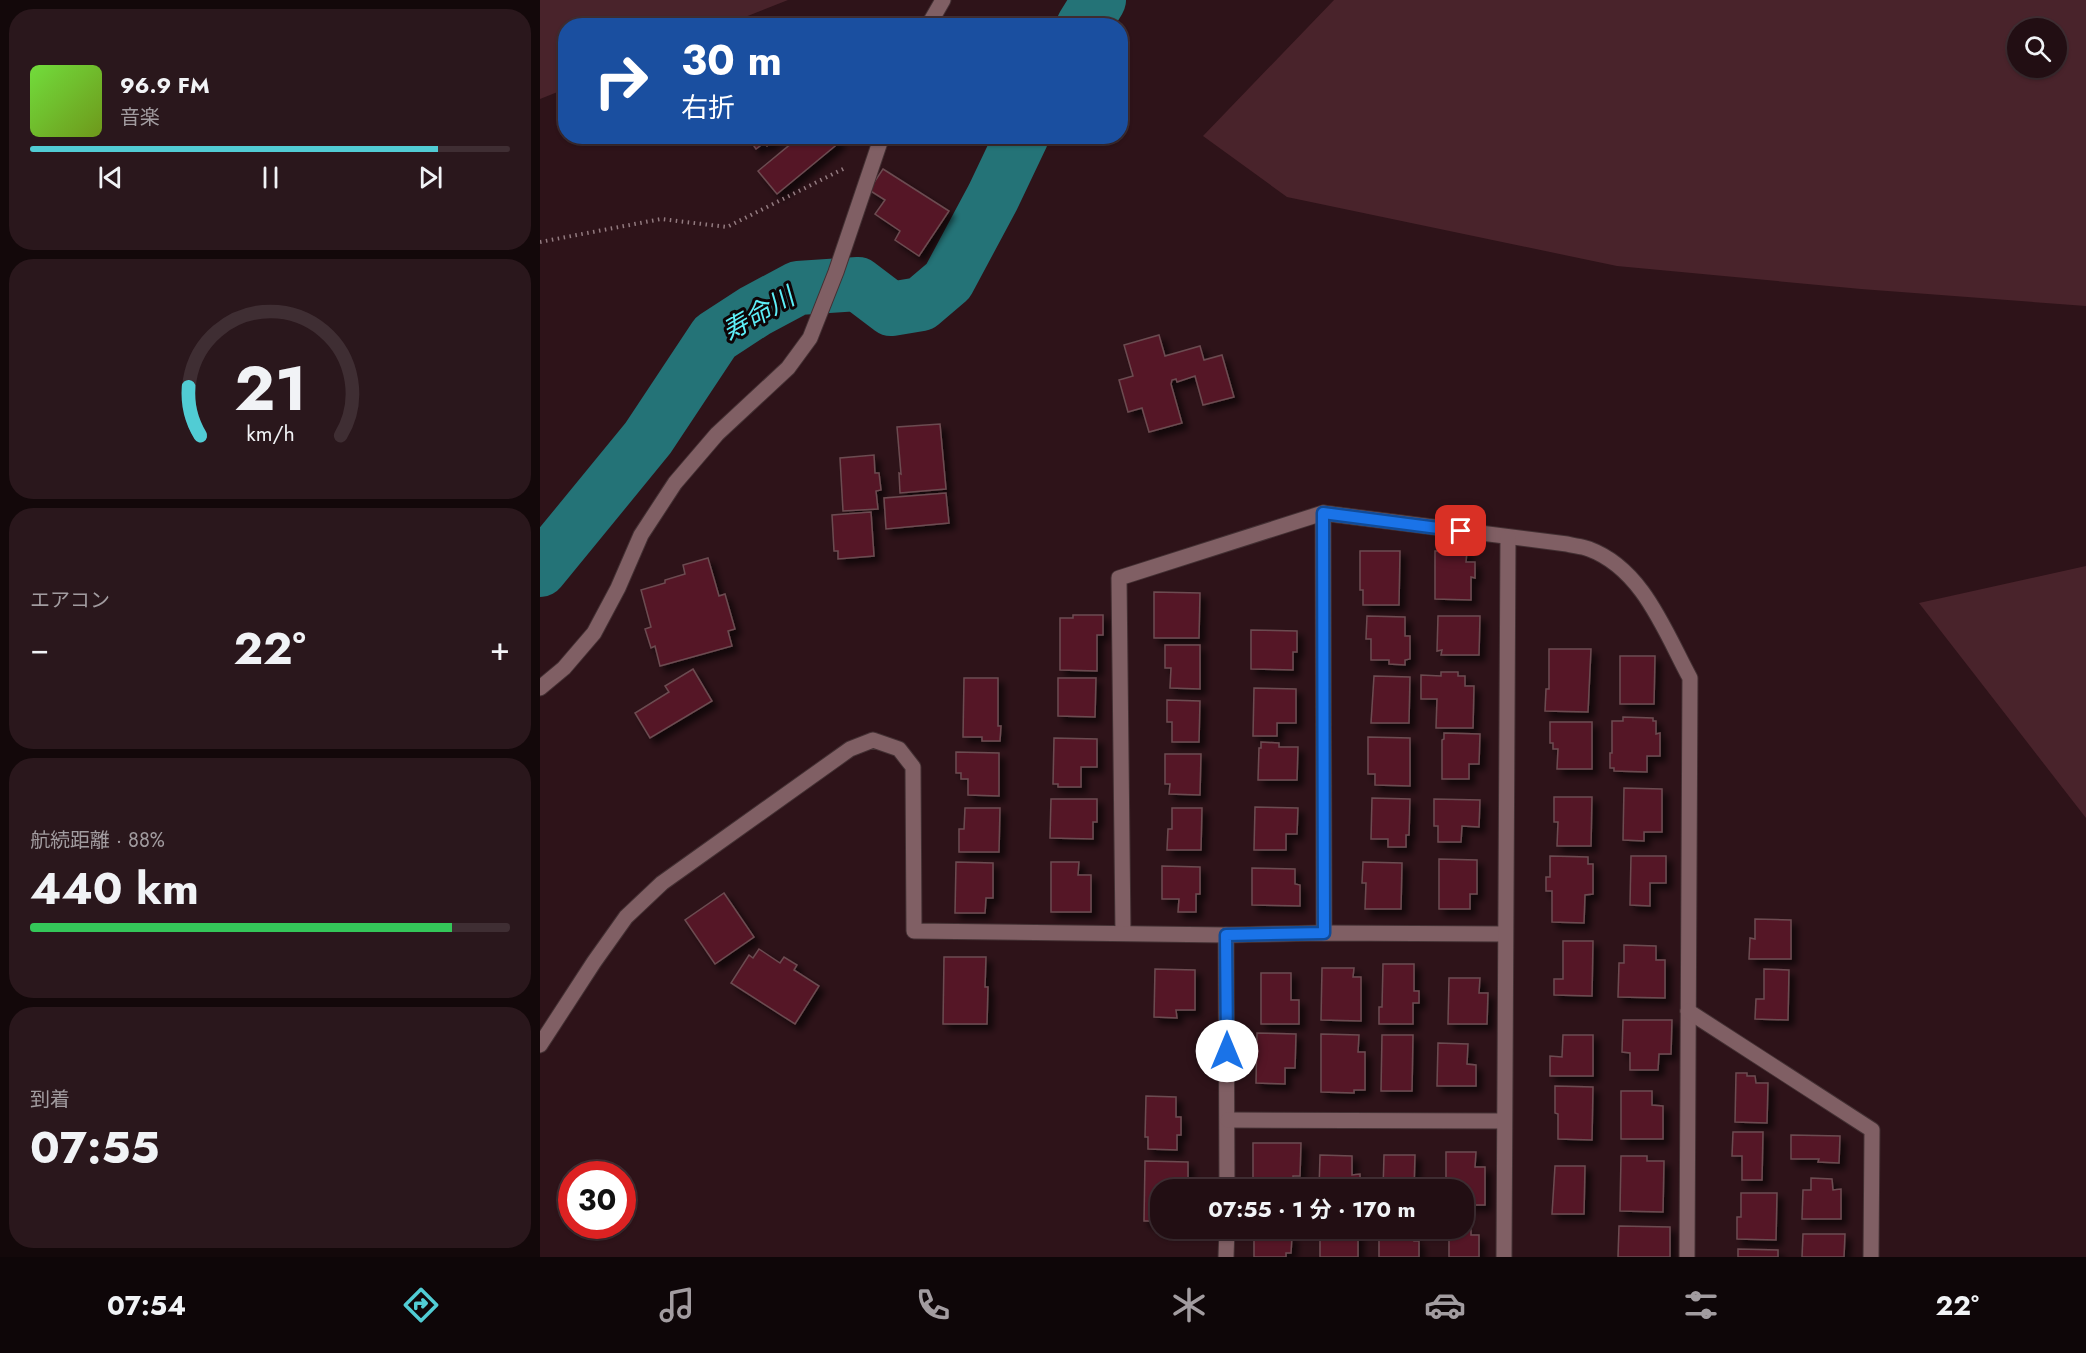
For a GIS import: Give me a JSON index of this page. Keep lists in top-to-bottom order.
{
  "water": ["寿命川"],
  "page": {
    "turn": ["30 m", "右折"],
    "song": ["96.9 FM", "音楽"],
    "tile": [
      "エアコン",
      ["航続距離 · 88%", "440 km"],
      ["到着", "07:55"]
    ],
    "heat": ["−", "22°", "+"],
    "limit": "30",
    "trip": "07:55 · 1 分 · 170 m",
    "tabs": ["07:54", "22°"],
    "gauge": ["21", "km/h"]
  }
}
